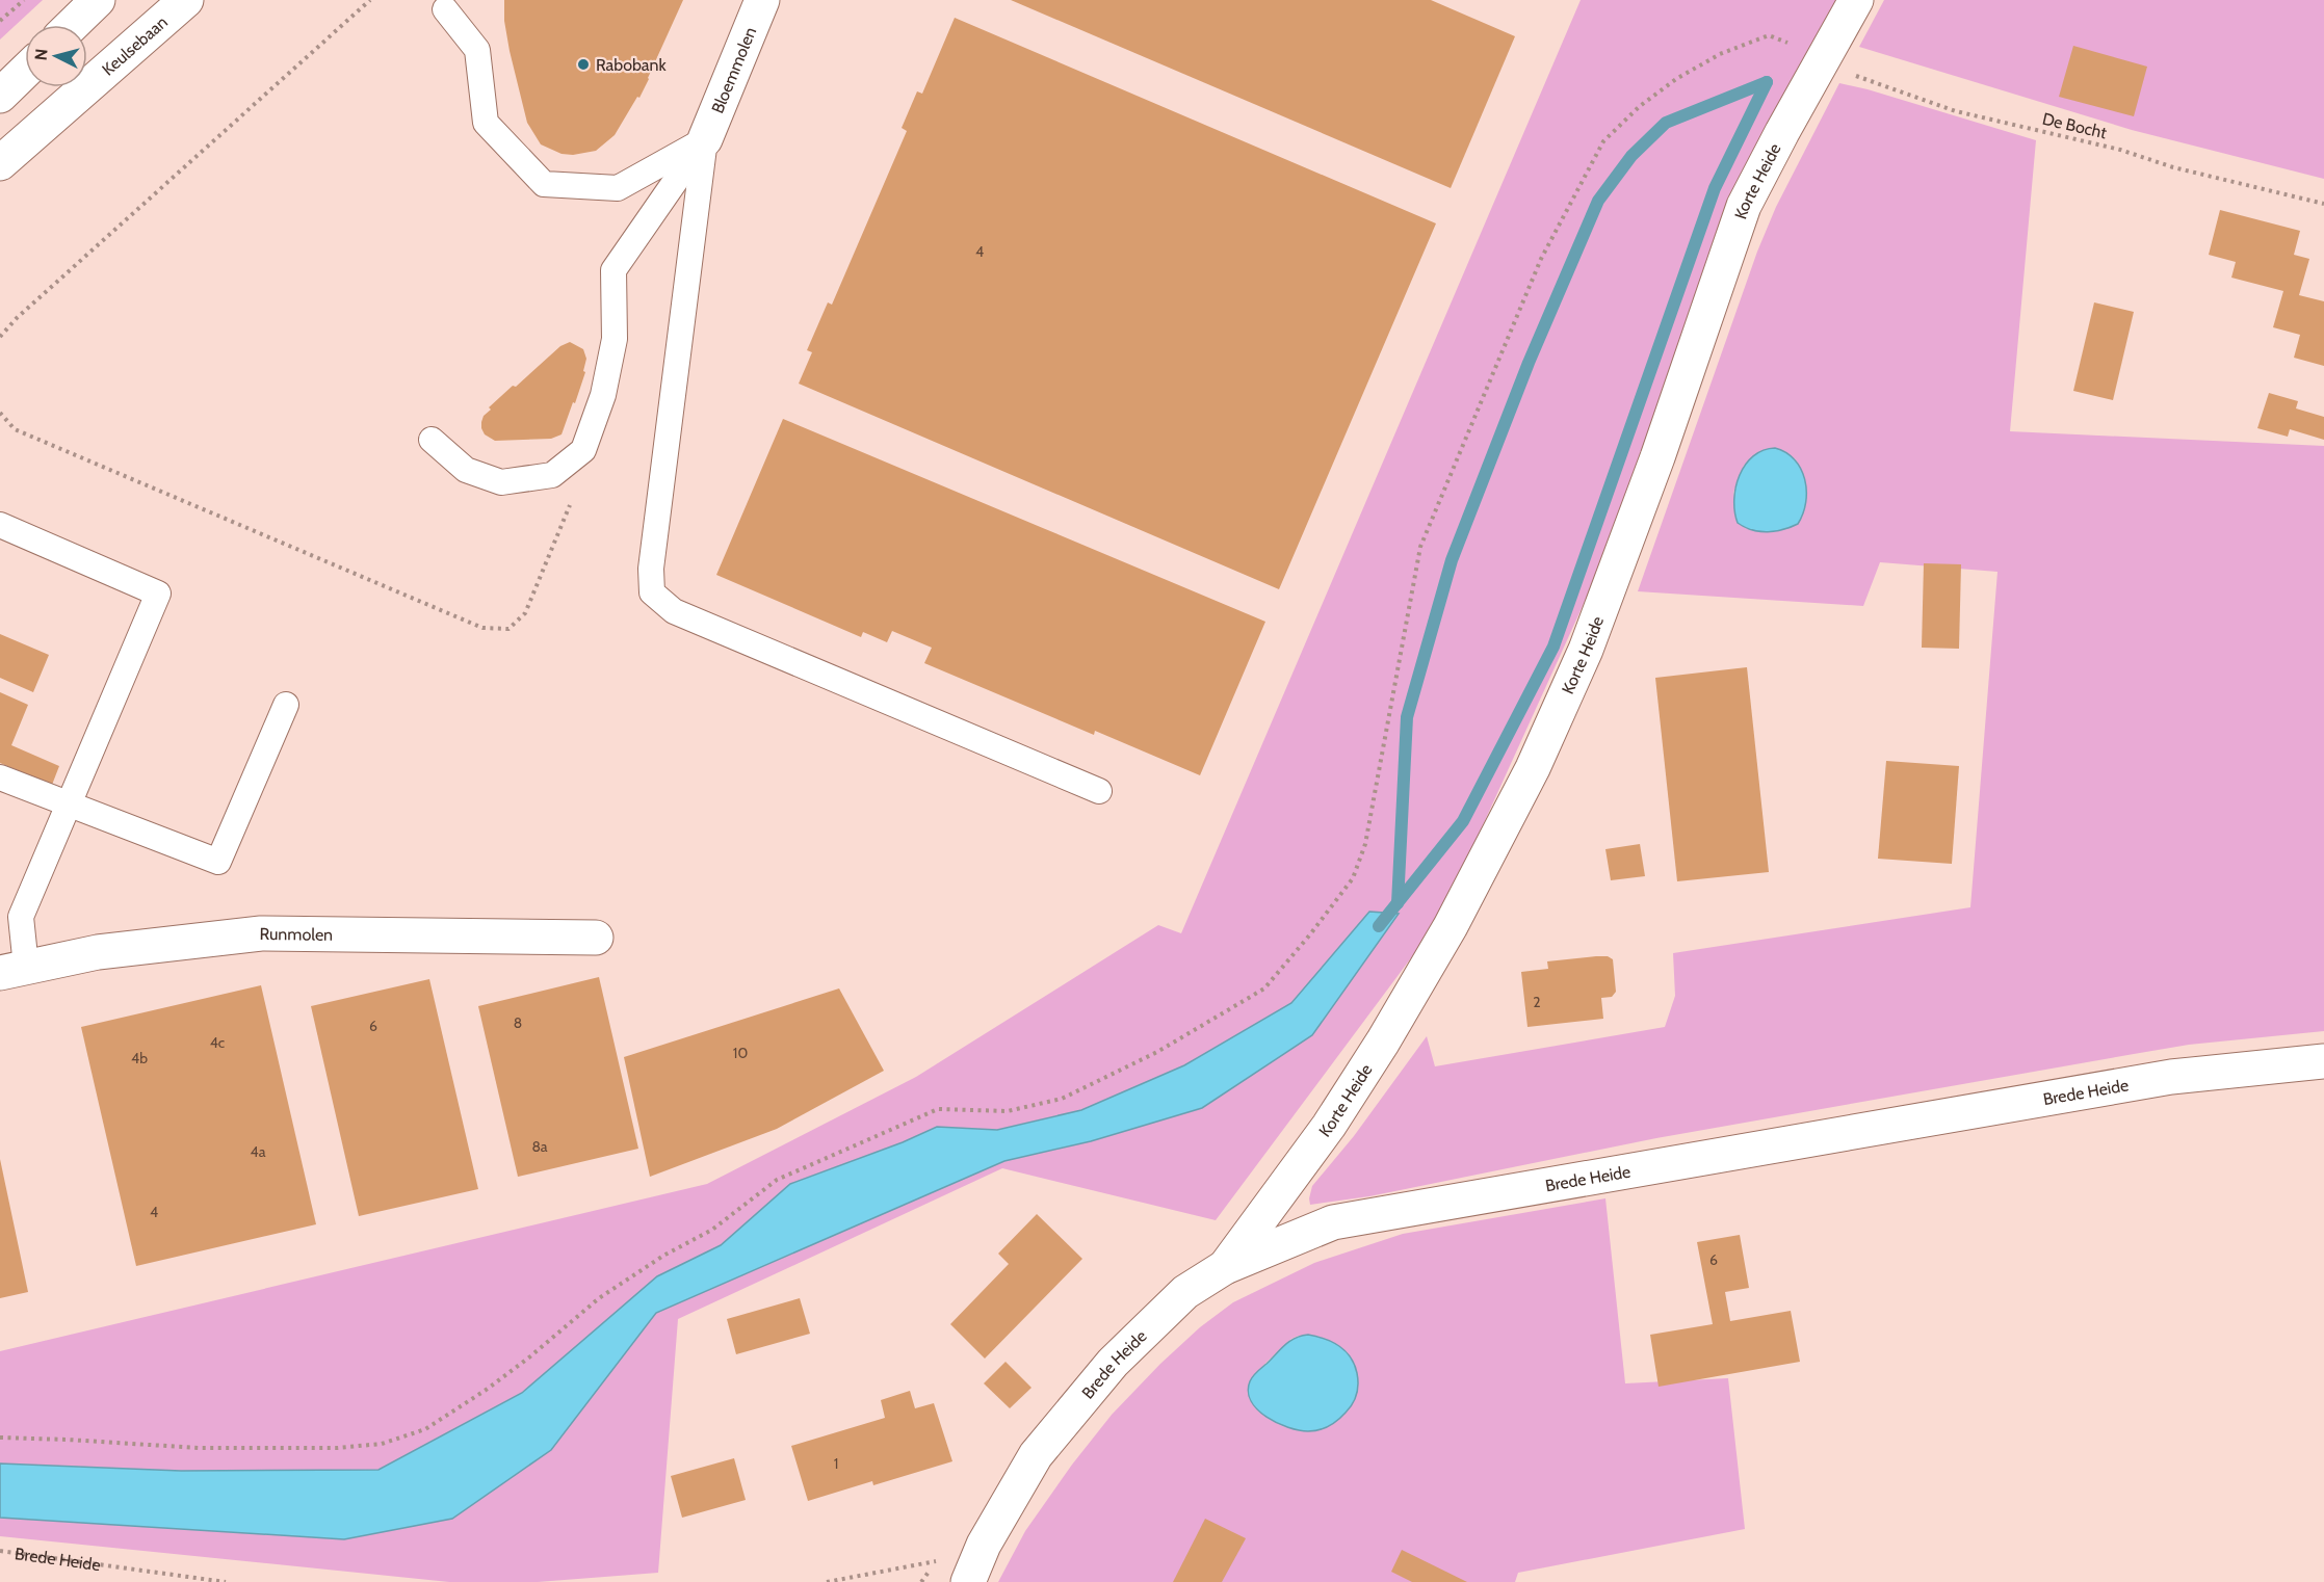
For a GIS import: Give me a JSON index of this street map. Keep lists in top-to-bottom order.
{
  "streets": {
    "street": [
      "Keulsebaan",
      "Bloemmolen",
      "Korte Heide",
      "Runmolen",
      "Brede Heide"
    ],
    "path": ["De Bocht"]
  },
  "crossings": [
    ["De Bocht", "Korte Heide"],
    ["Korte Heide", "Brede Heide"]
  ],
  "places": ["Rabobank"],
  "house_numbers": [
    "4",
    "2",
    "8",
    "6",
    "4c",
    "10",
    "4b",
    "8a",
    "4a",
    "4",
    "6",
    "1"
  ],
  "north": "left"
}
